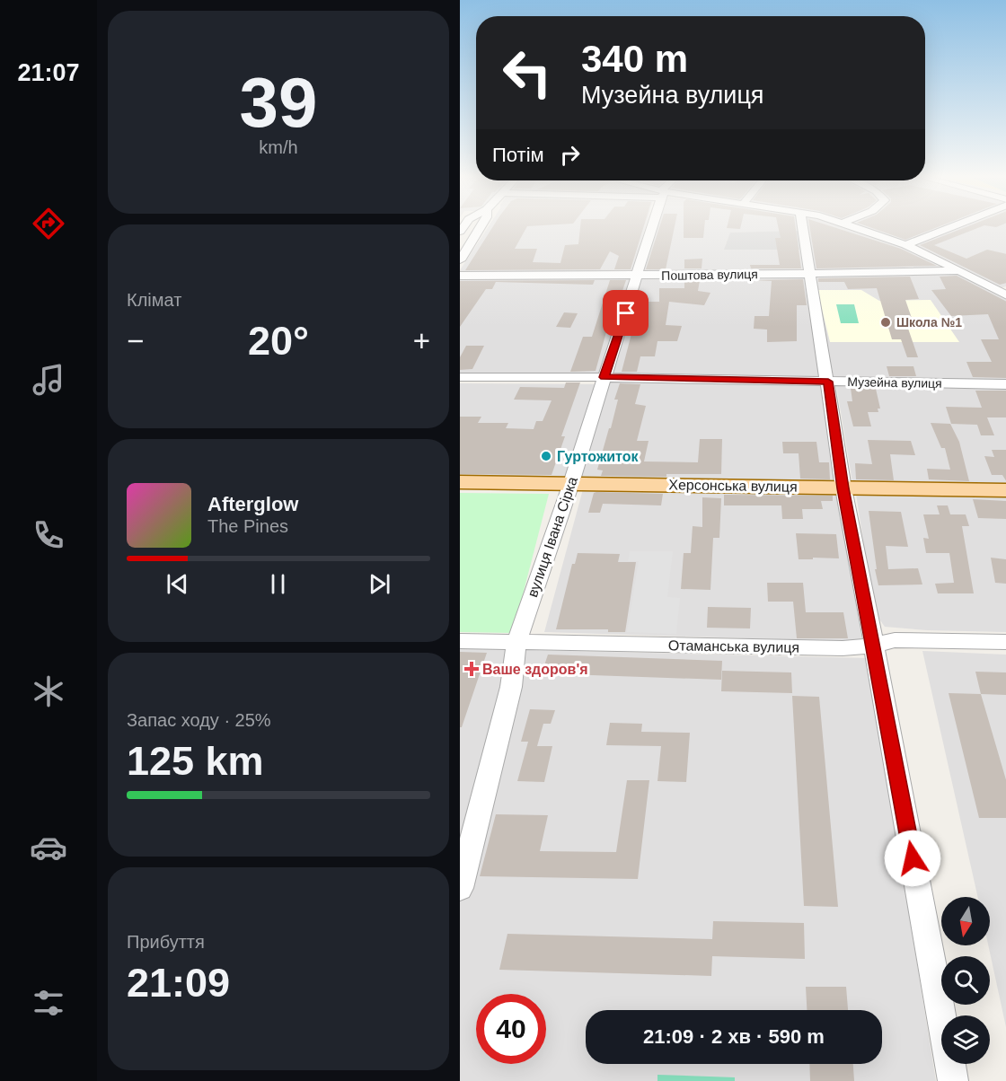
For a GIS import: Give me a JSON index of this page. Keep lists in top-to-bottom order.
{
  "streets": {
    "main road": ["Херсонська вулиця"],
    "street": [
      "Поштова вулиця",
      "Музейна вулиця",
      "вулиця Івана Сірка",
      "Отаманська вулиця"
    ]
  },
  "crossings": [
    ["Поштова вулиця", "вулиця Івана Сірка"],
    ["Музейна вулиця", "вулиця Івана Сірка"],
    ["Херсонська вулиця", "вулиця Івана Сірка"],
    ["вулиця Івана Сірка", "Отаманська вулиця"]
  ],
  "places": {
    "other": ["Школа №1", "Гуртожиток"],
    "health": ["Ваше здоров'я"]
  },
  "north": "bottom",
  "page": {
    "tabs": "21:07",
    "tile": [
      ["39", "km/h"],
      "Клімат",
      ["Запас ходу · 25%", "125 km"],
      ["Прибуття", "21:09"]
    ],
    "turn": ["340 m", "Музейна вулиця"],
    "then": "Потім",
    "heat": ["−", "20°", "+"],
    "song": ["Afterglow", "The Pines"],
    "limit": "40",
    "trip": "21:09 · 2 хв · 590 m"
  }
}
